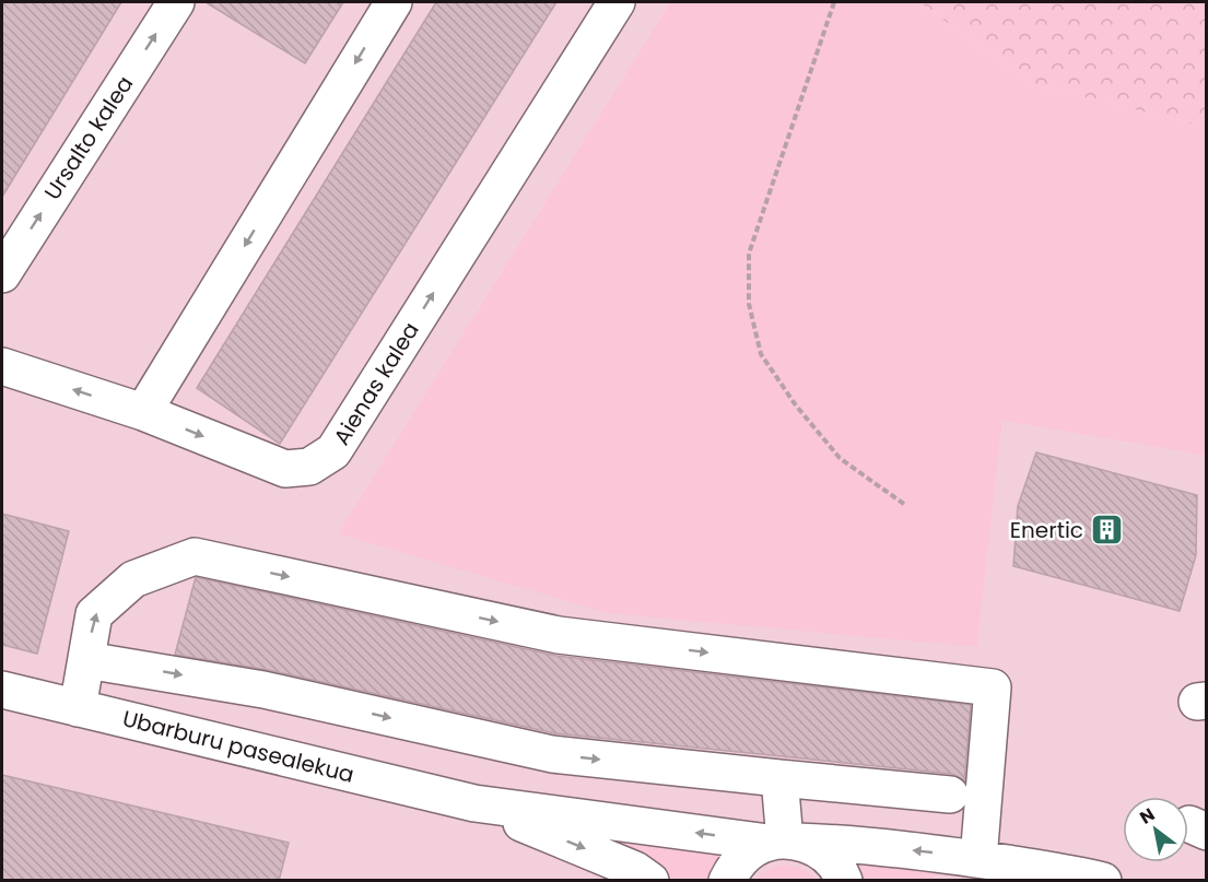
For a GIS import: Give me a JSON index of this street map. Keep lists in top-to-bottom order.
{
  "streets": {
    "street": ["Ursalto kalea", "Aienas kalea", "Ubarburu pasealekua"]
  },
  "places": {
    "building": ["Enertic"]
  },
  "north": "top left"
}
